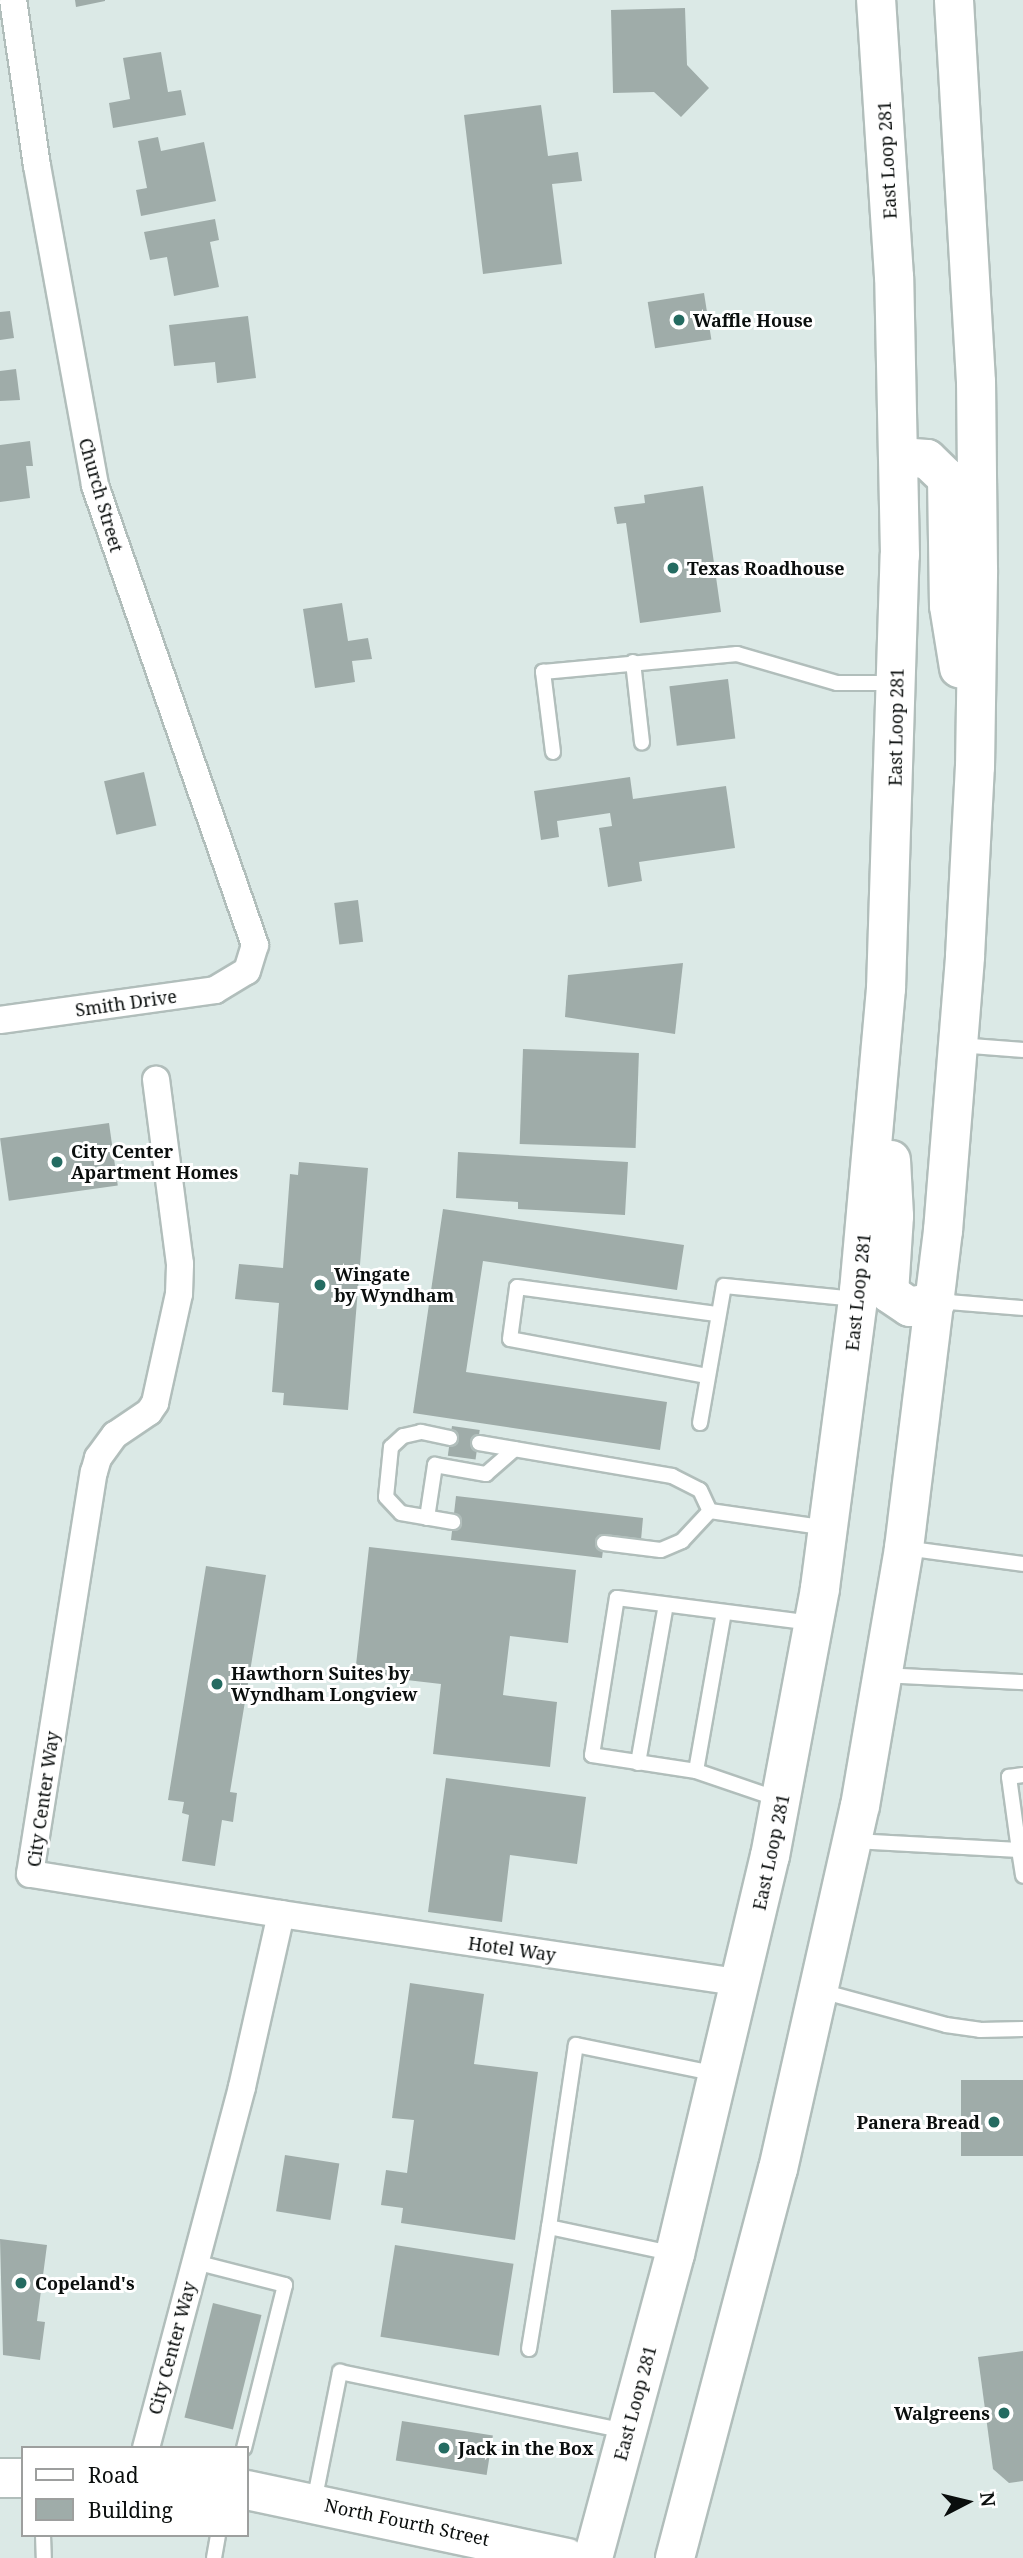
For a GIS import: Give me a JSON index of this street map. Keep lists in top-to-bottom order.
{
  "streets": {
    "main road": ["East Loop 281", "North Fourth Street"],
    "street": [
      "Church Street",
      "Smith Drive",
      "City Center Way",
      "Hotel Way"
    ]
  },
  "crossings": [
    ["East Loop 281", "Hotel Way"],
    ["Church Street", "Smith Drive"],
    ["City Center Way", "Hotel Way"]
  ],
  "places": [
    "Waffle House",
    "Texas Roadhouse",
    "City Center Apartment Homes",
    "Wingate by Wyndham",
    "Hawthorn Suites by Wyndham Longview",
    "Panera Bread",
    "Copeland's",
    "Walgreens",
    "Jack in the Box"
  ],
  "legend": ["Road", "Building"],
  "north": "right"
}
